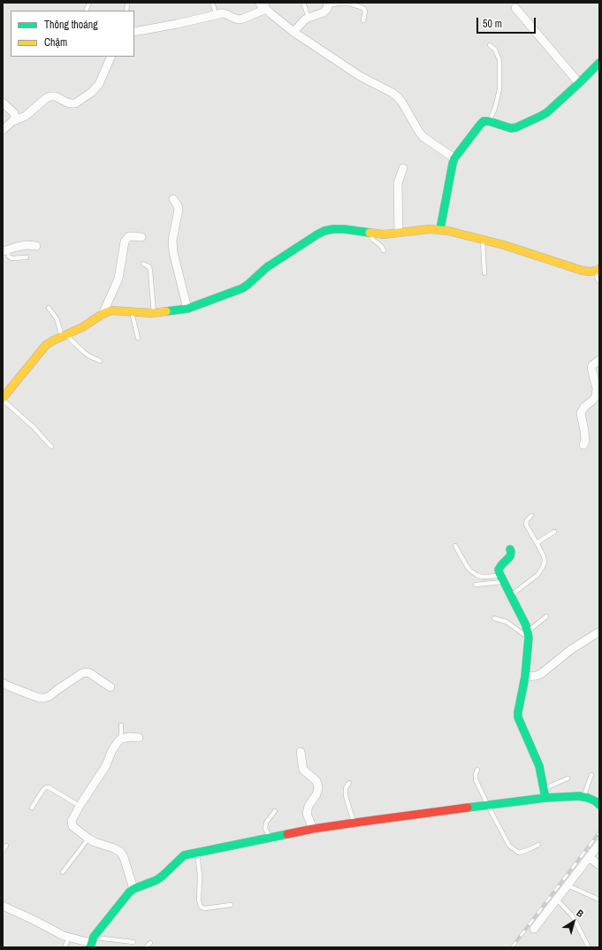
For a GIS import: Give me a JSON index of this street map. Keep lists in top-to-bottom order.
{
  "legend": ["Thông thoáng", "Chậm"],
  "scale_bar": "50 m",
  "north": "top right"
}
